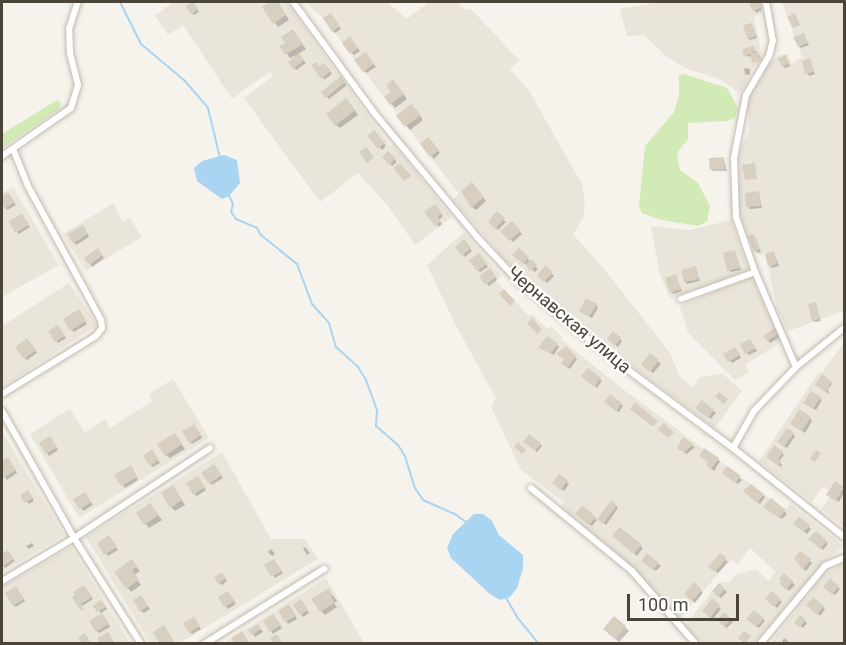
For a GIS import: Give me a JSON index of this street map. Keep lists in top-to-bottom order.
{
  "streets": {
    "street": ["Чернавская улица"]
  },
  "scale_bar": "100 m"
}
